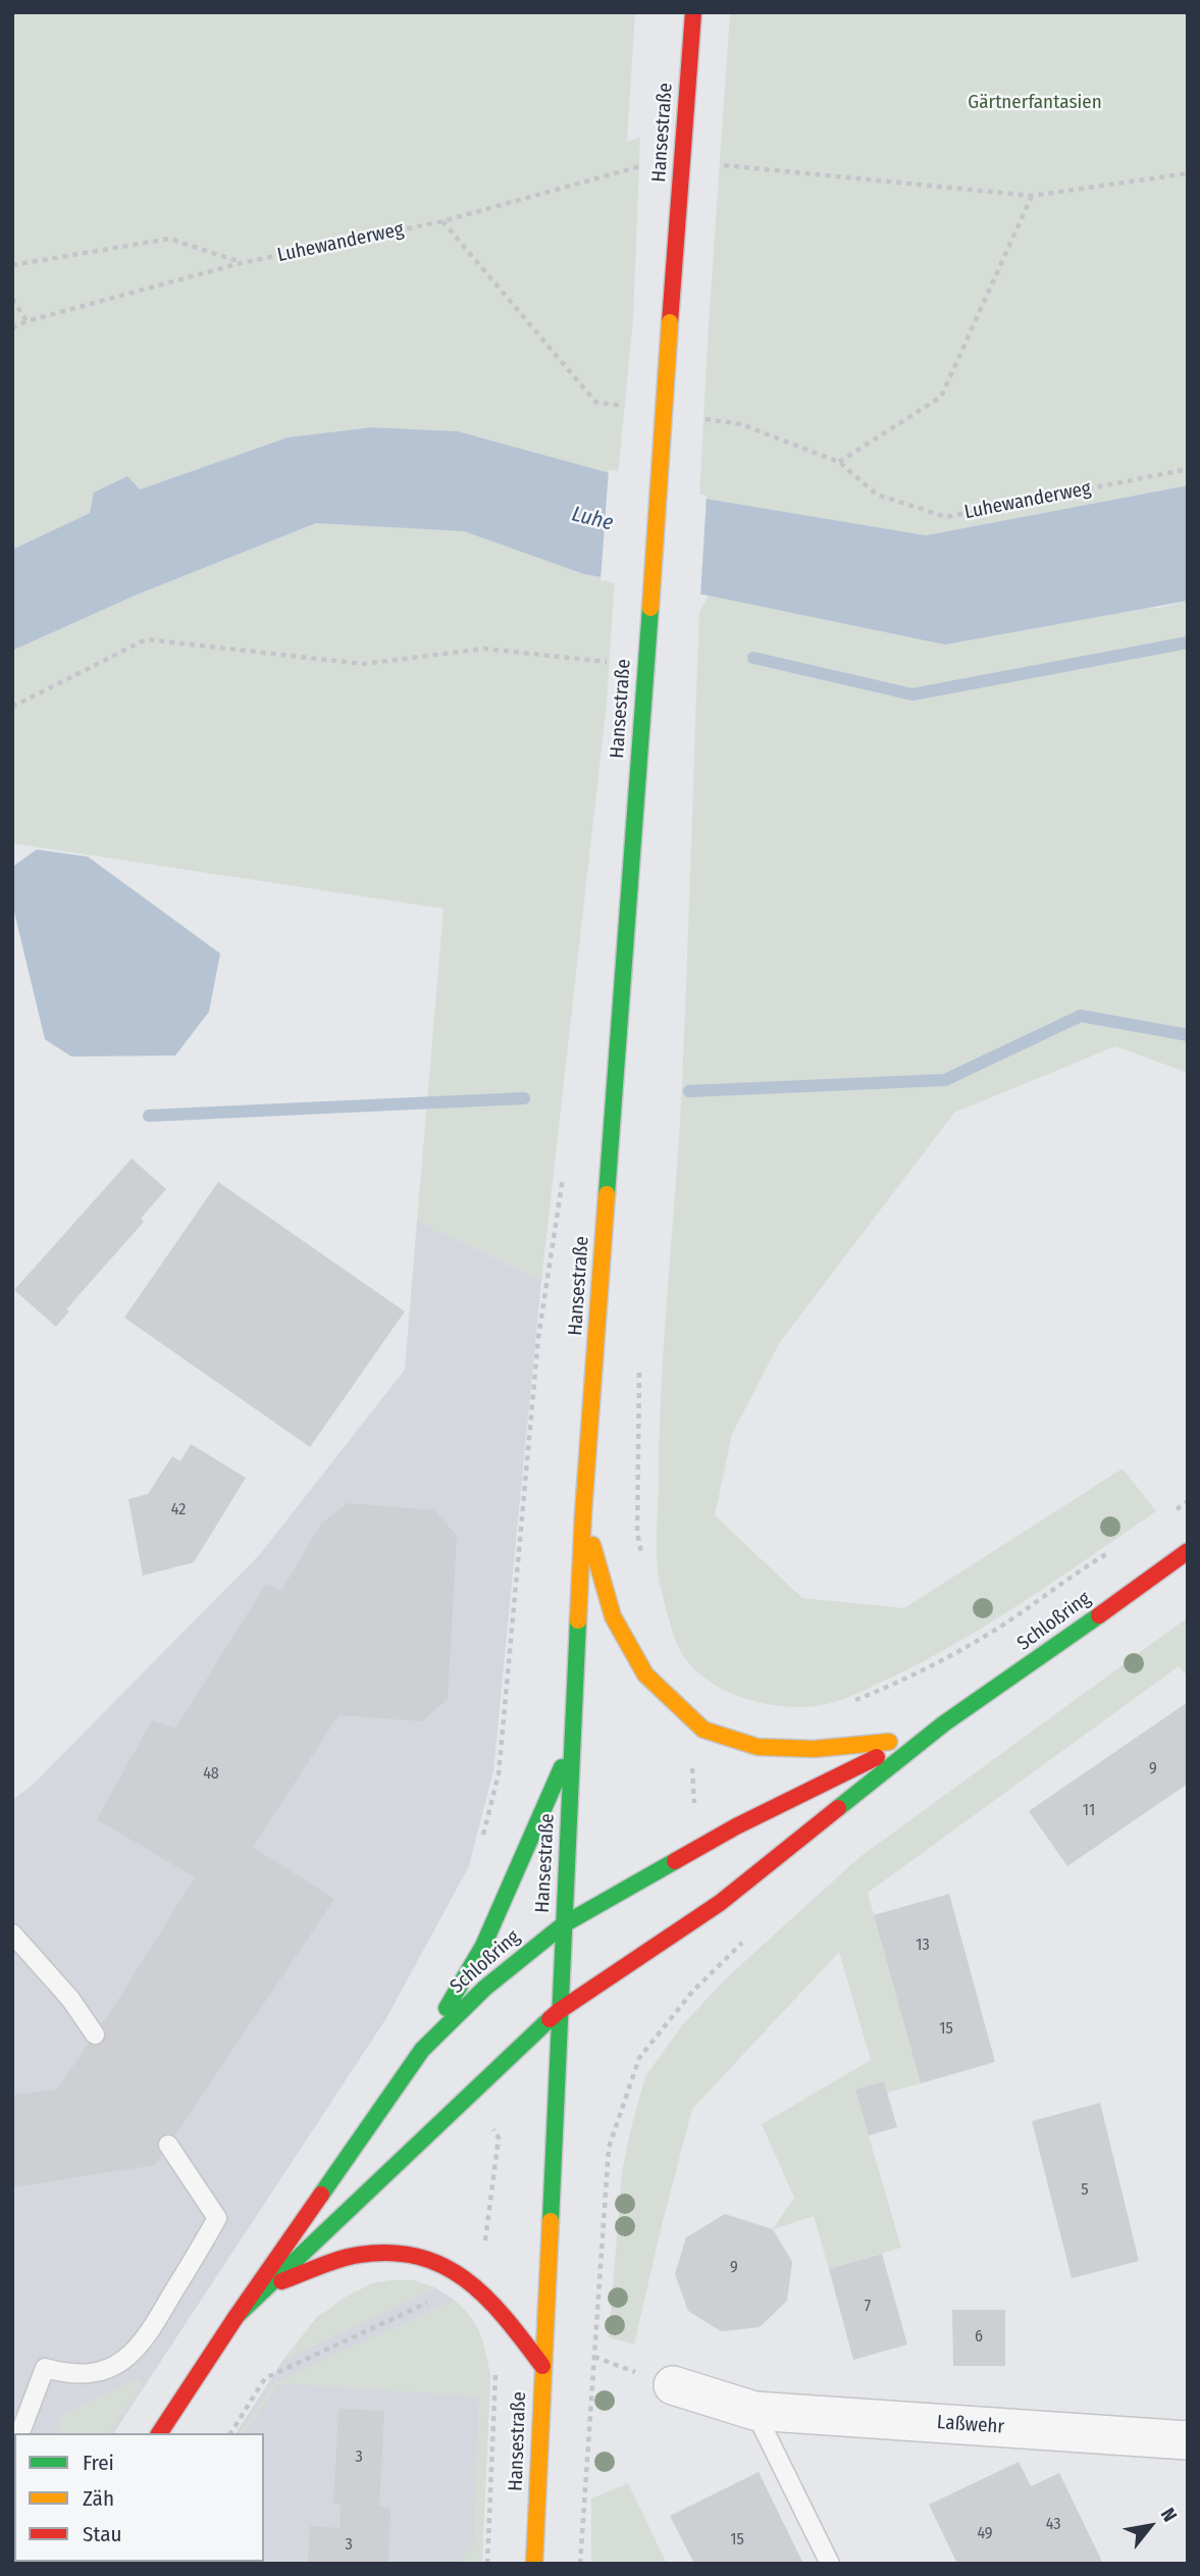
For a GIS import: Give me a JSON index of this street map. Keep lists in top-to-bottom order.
{
  "streets": {
    "main road": ["Hansestraße", "Schloßring"],
    "street": ["Laßwehr"],
    "path": ["Luhewanderweg"]
  },
  "crossings": [
    ["Hansestraße", "Schloßring"]
  ],
  "water": ["Luhe"],
  "parks": ["Gärtnerfantasien"],
  "house_numbers": [
    "42",
    "9",
    "48",
    "11",
    "13",
    "15",
    "5",
    "9",
    "7",
    "6",
    "3",
    "43",
    "49",
    "15",
    "3"
  ],
  "legend": ["Frei", "Zäh", "Stau"],
  "north": "top right"
}
